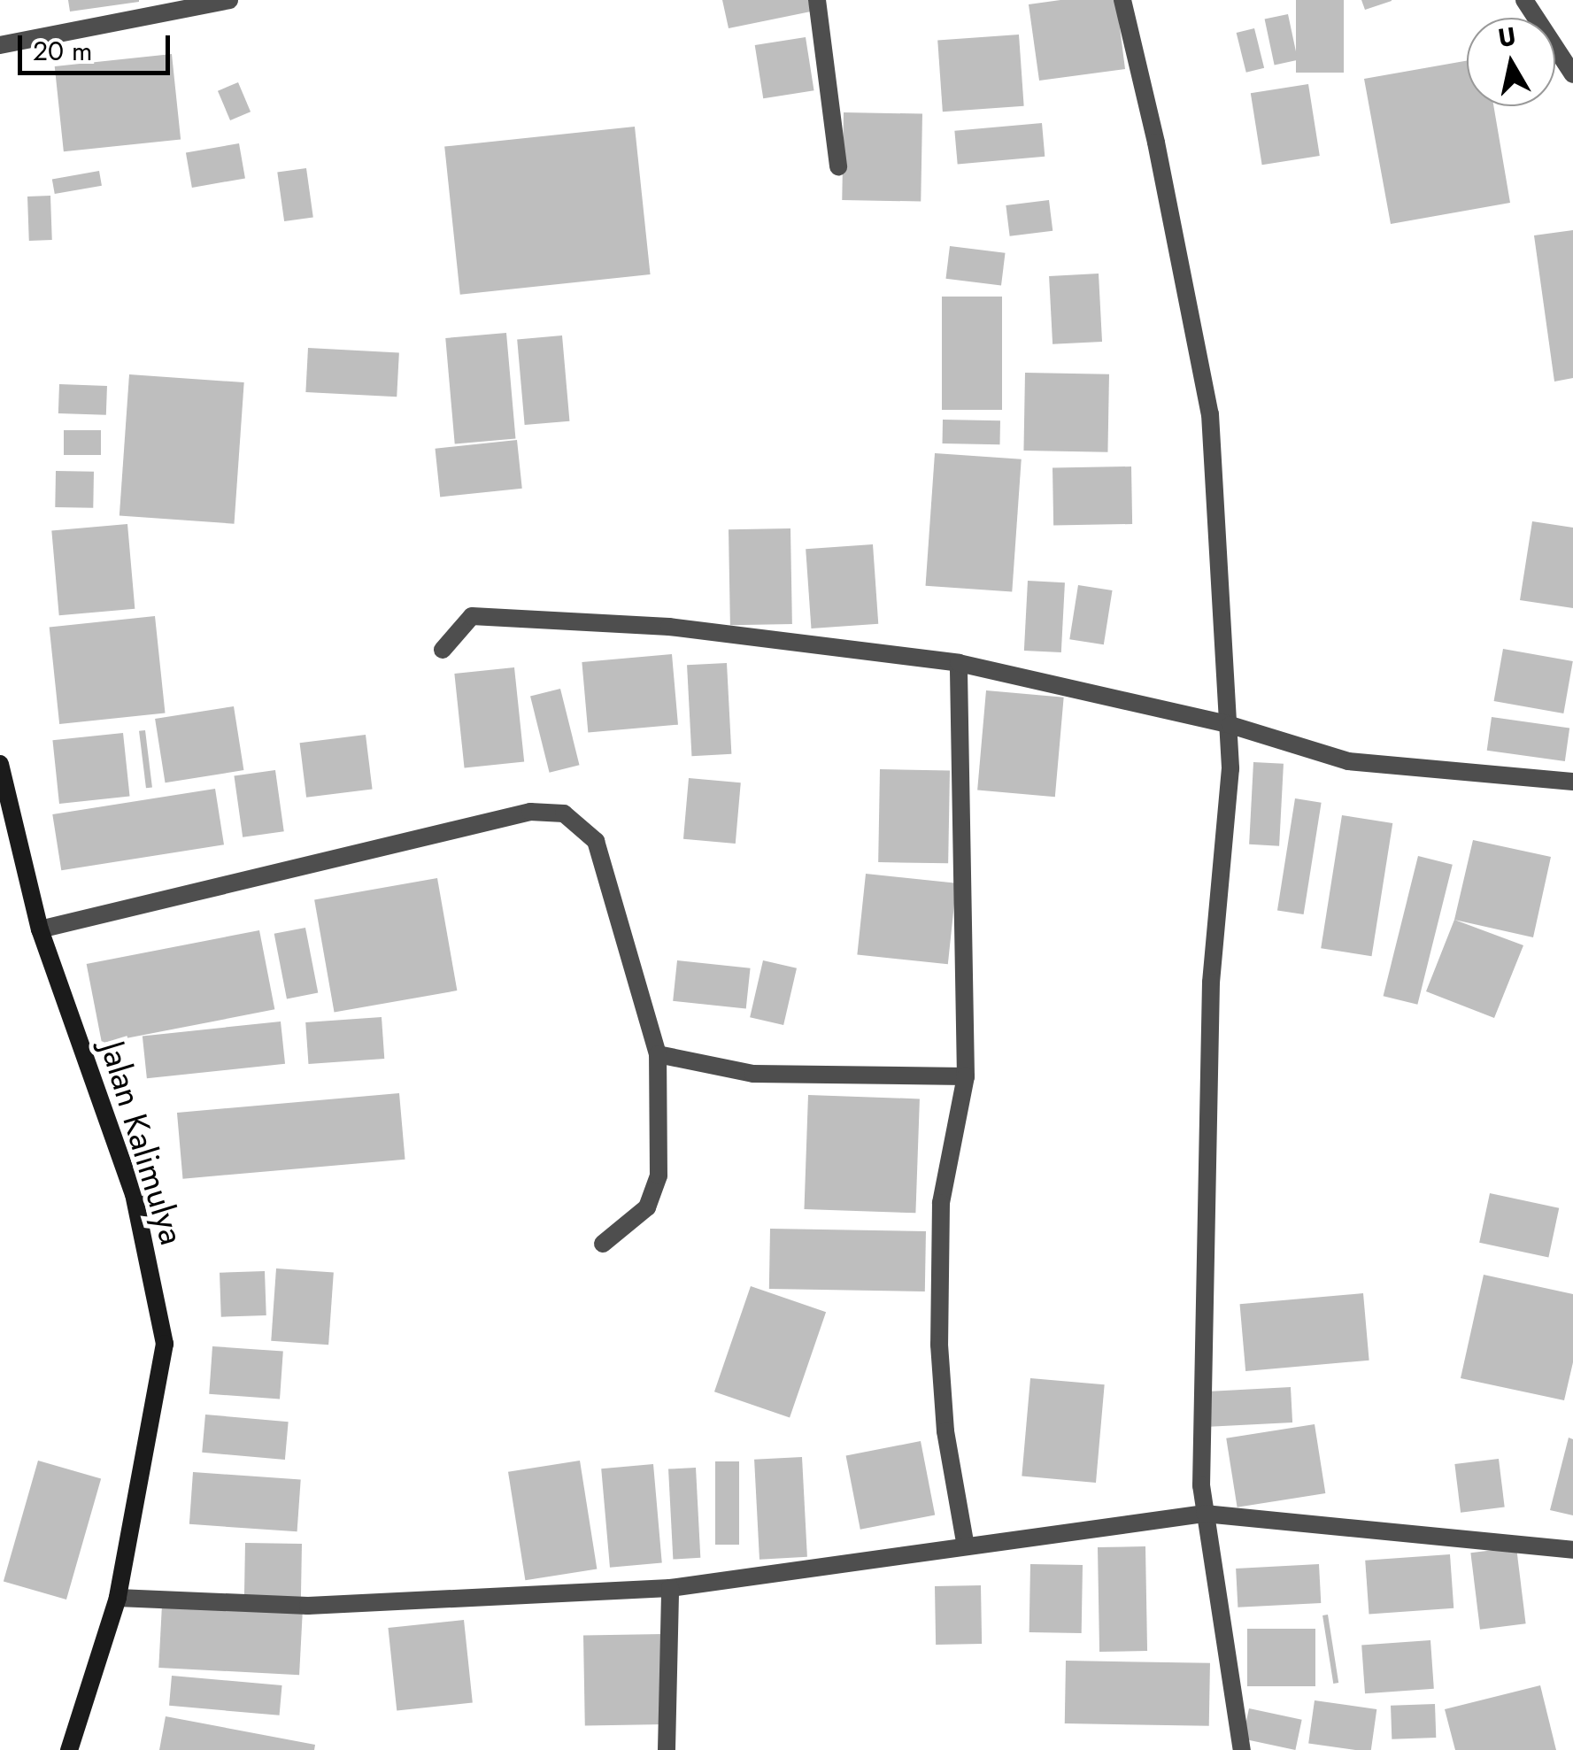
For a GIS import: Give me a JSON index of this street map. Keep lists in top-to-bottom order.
{
  "streets": {
    "street": ["Jalan Kalimulya"]
  },
  "scale_bar": "20 m",
  "north": "top"
}
